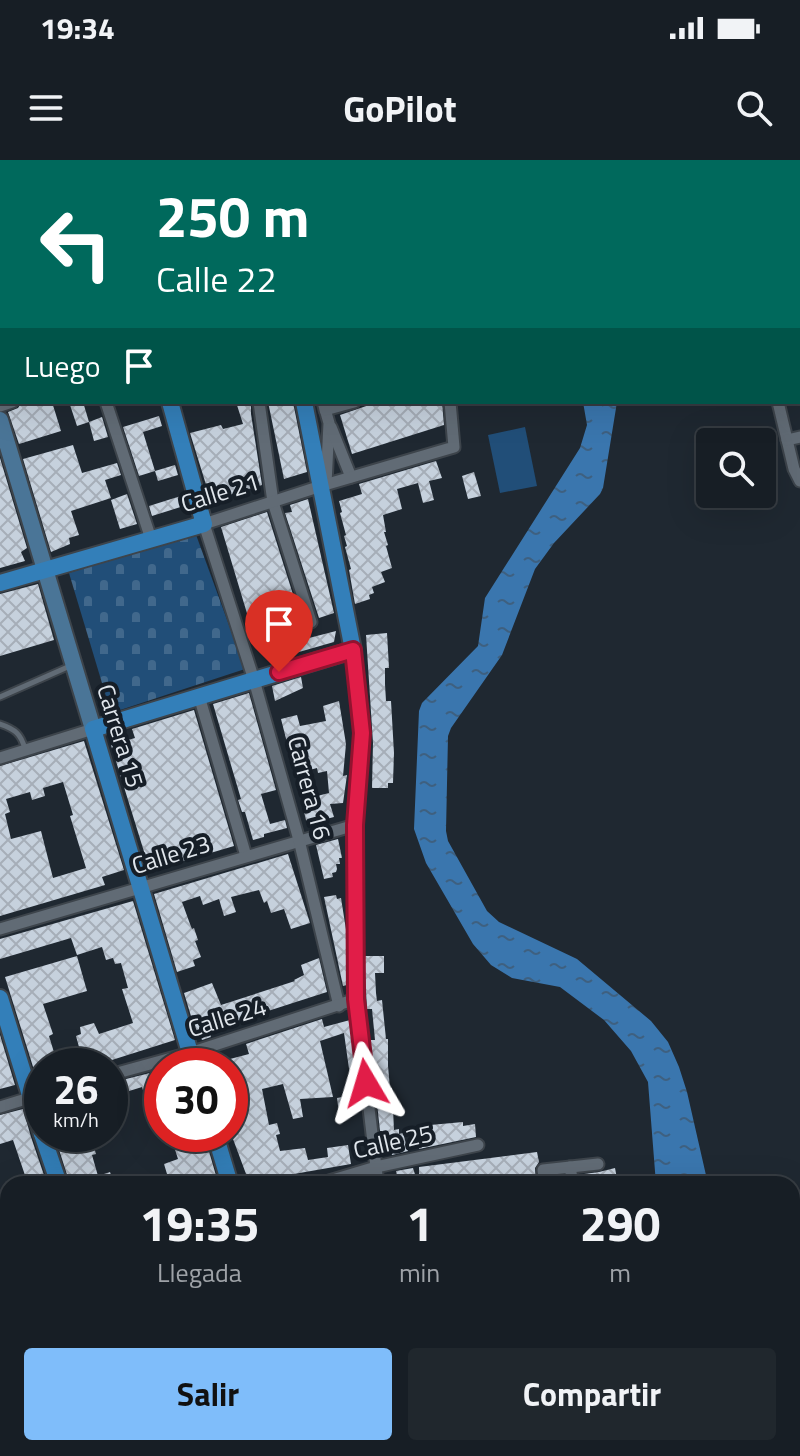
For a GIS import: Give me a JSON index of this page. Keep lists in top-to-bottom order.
{
  "streets": {
    "main road": ["Calle 21", "Carrera 15", "Carrera 16"],
    "street": ["Calle 23", "Calle 24", "Calle 25"]
  },
  "crossings": [
    ["Calle 21", "Carrera 15"],
    ["Calle 21", "Carrera 16"],
    ["Carrera 15", "Calle 23"],
    ["Carrera 16", "Calle 23"],
    ["Carrera 16", "Calle 24"]
  ],
  "page": {
    "status": "19:34",
    "header": "GoPilot",
    "turn": ["250 m", "Calle 22"],
    "then": "Luego",
    "speed": "26 km/h",
    "limit": "30",
    "eta": [
      "19:35",
      "Llegada",
      "1",
      "min",
      "290",
      "m"
    ],
    "buttons": ["Salir", "Compartir"]
  }
}
